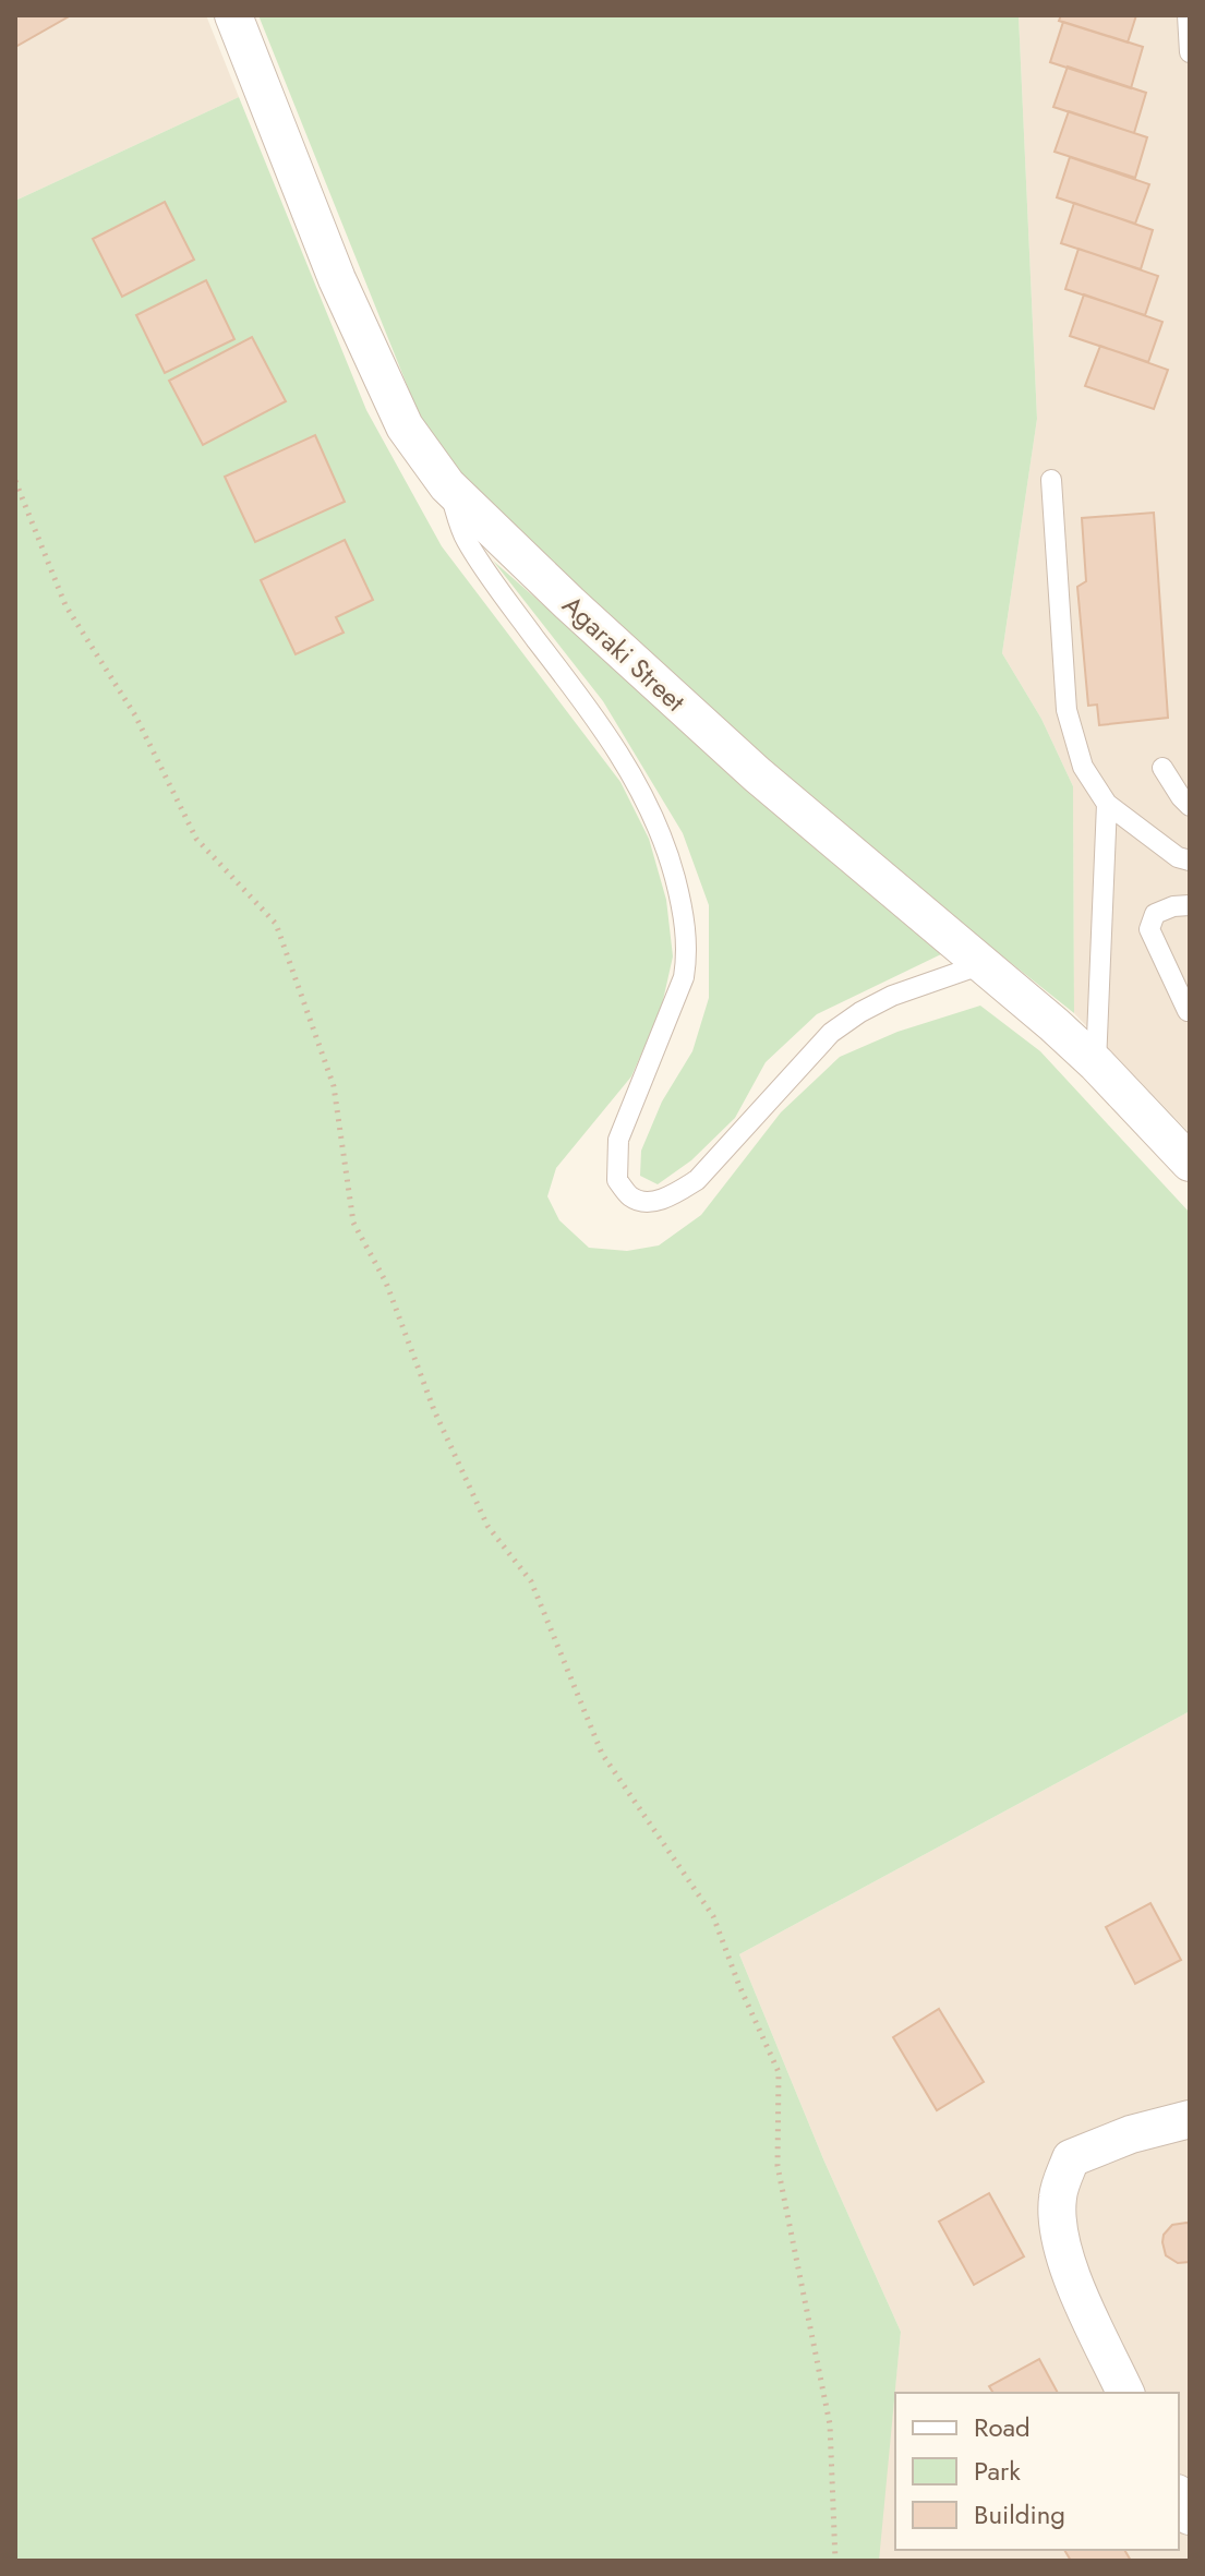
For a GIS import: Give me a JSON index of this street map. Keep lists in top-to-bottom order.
{
  "streets": {
    "street": ["Agaraki Street"]
  },
  "legend": ["Road", "Park", "Building"]
}
